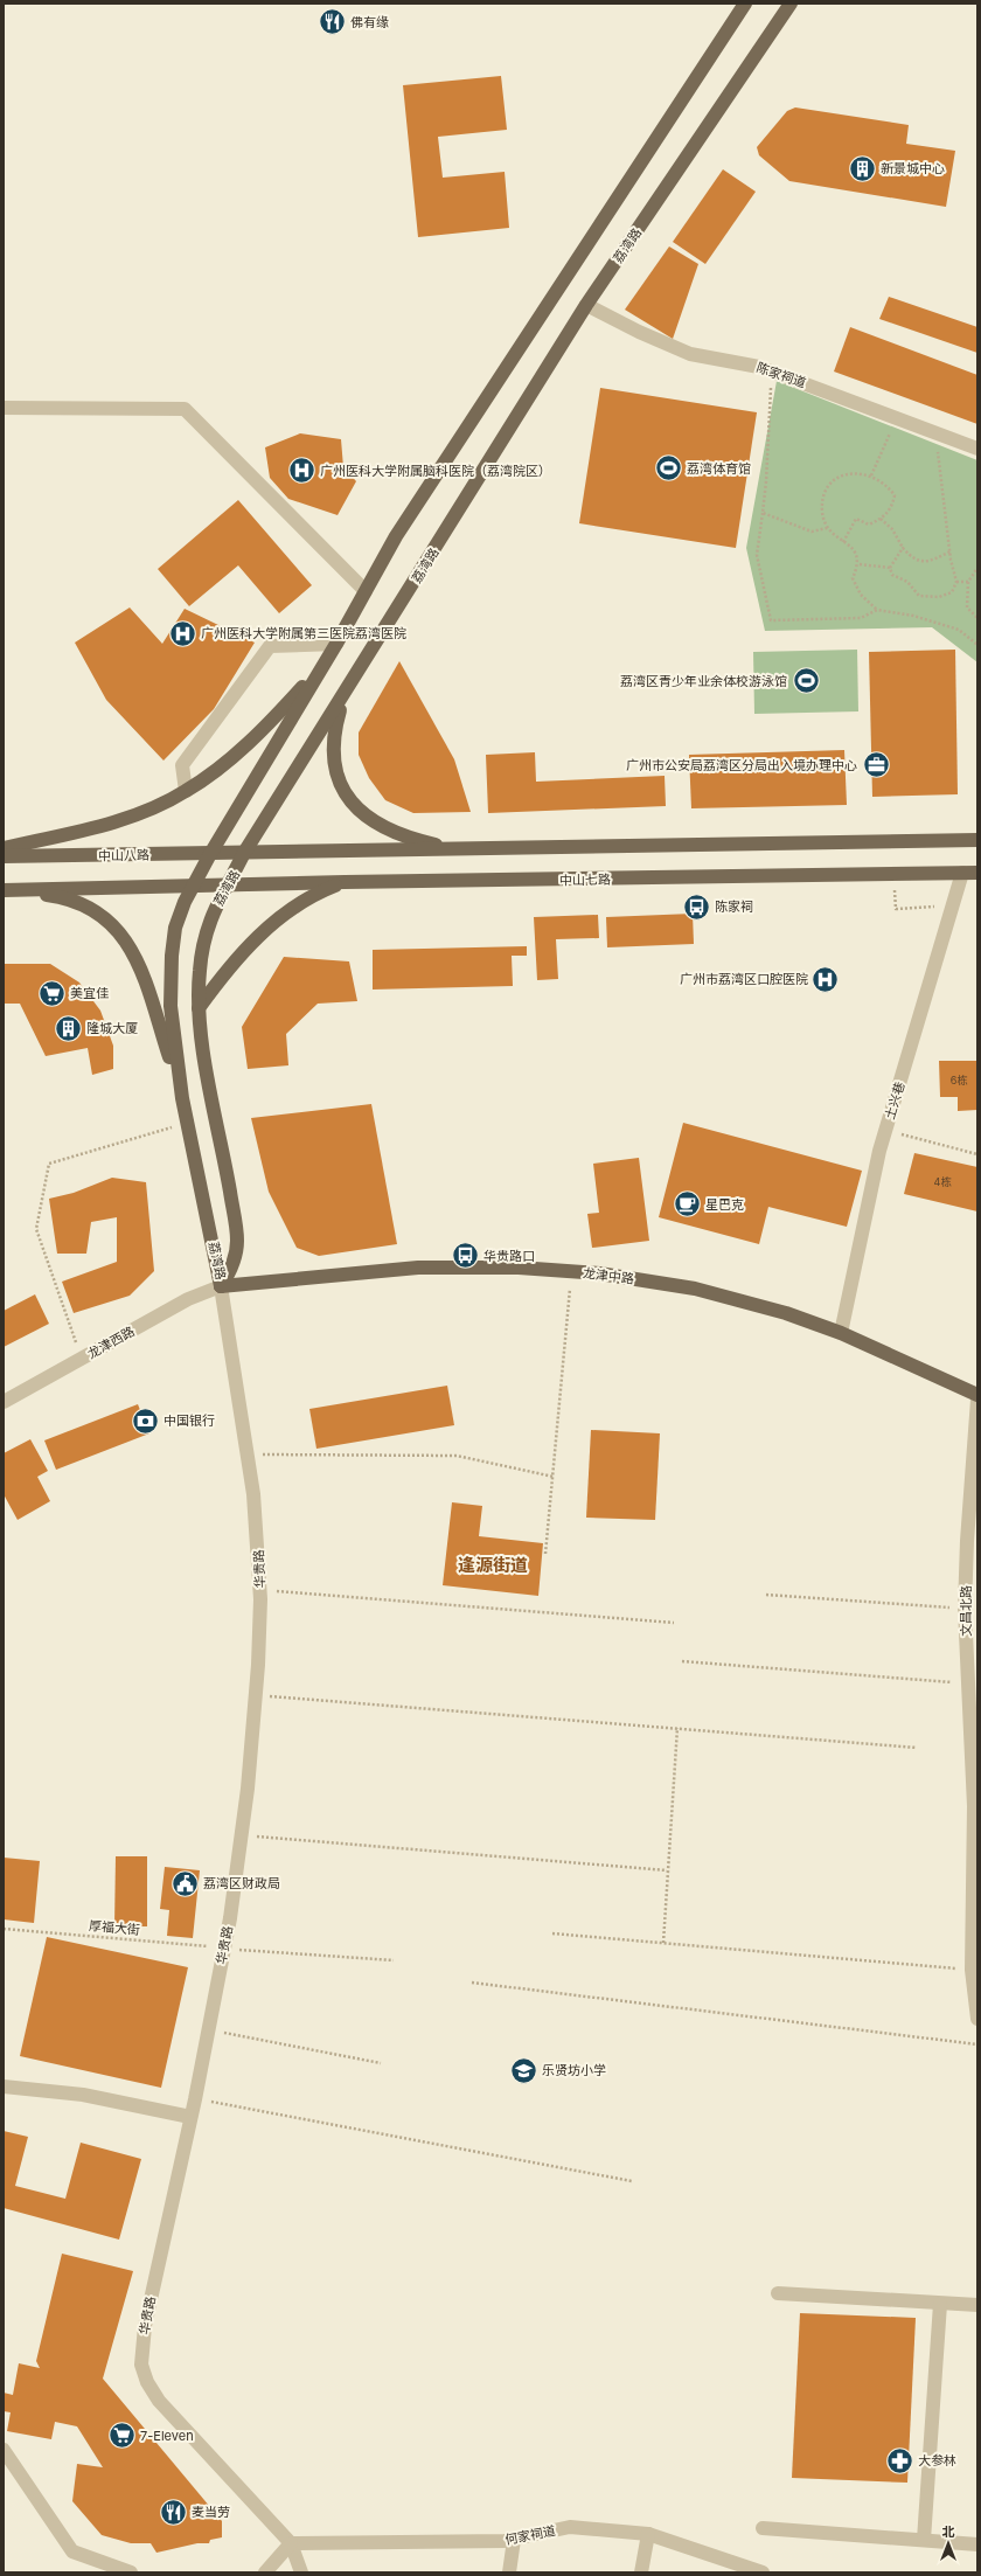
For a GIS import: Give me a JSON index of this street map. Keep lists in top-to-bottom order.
{
  "streets": {
    "main road": [
      "荔湾路",
      "中山八路",
      "中山七路",
      "龙津中路"
    ],
    "street": [
      "陈家祠道",
      "土兴巷",
      "龙津西路",
      "华贵路",
      "文昌北路",
      "何家祠道"
    ],
    "path": ["厚福大街"]
  },
  "crossings": [
    ["荔湾路", "陈家祠道"],
    ["荔湾路", "中山八路"],
    ["荔湾路", "中山七路"],
    ["荔湾路", "龙津中路"],
    ["荔湾路", "龙津西路"],
    ["荔湾路", "华贵路"],
    ["中山七路", "土兴巷"],
    ["土兴巷", "龙津中路"],
    ["龙津中路", "龙津西路"],
    ["龙津中路", "华贵路"],
    ["龙津西路", "华贵路"],
    ["华贵路", "厚福大街"],
    ["华贵路", "何家祠道"]
  ],
  "districts": ["逢源街道"],
  "places": {
    "restaurant": ["佛有缘", "麦当劳"],
    "building": ["新景城中心", "隆城大厦"],
    "sports": ["荔湾体育馆", "荔湾区青少年业余体校游泳馆"],
    "hospital": ["广州医科大学附属脑科医院（荔湾院区）", "广州医科大学附属第三医院荔湾医院", "广州市荔湾区口腔医院"],
    "office": ["广州市公安局荔湾区分局出入境办理中心"],
    "bus stop": ["陈家祠", "华贵路口"],
    "supermarket": ["美宜佳", "7-Eleven"],
    "cafe": ["星巴克"],
    "bank": ["中国银行"],
    "public building": ["荔湾区财政局"],
    "school or university": ["乐贤坊小学"],
    "pharmacy": ["大参林"]
  },
  "house_numbers": ["6栋", "4栋"],
  "north": "top"
}
